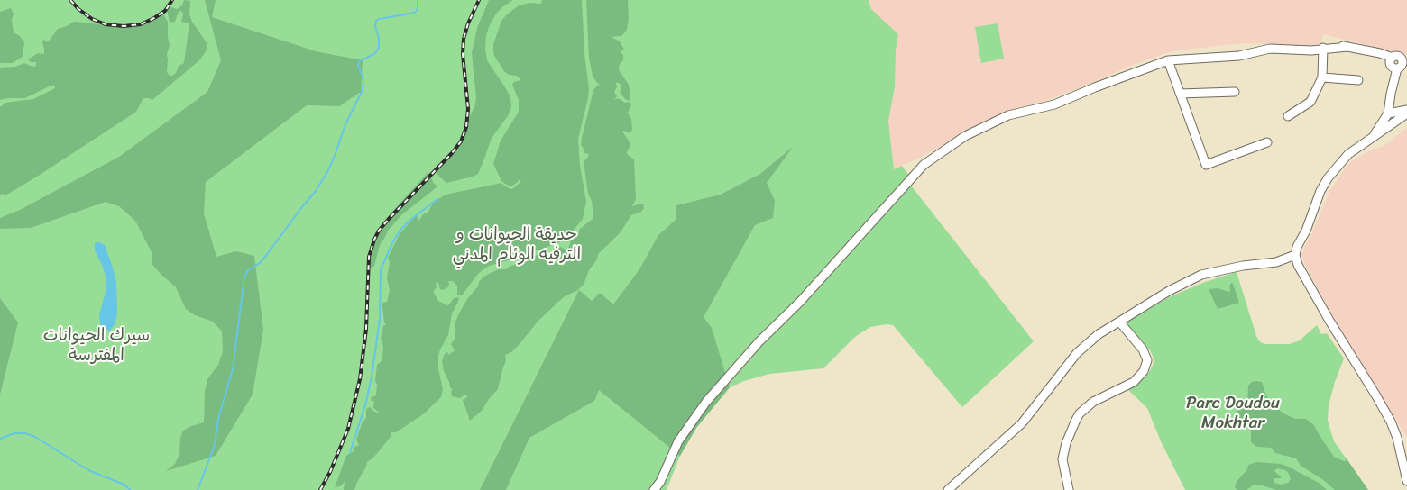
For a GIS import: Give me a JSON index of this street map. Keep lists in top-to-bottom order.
{
  "parks": ["حديقة الحيوانات و الترفيه الوئام المدني", "سيرك الحيوانات المفترسة", "Parc Doudou Mokhtar"]
}
